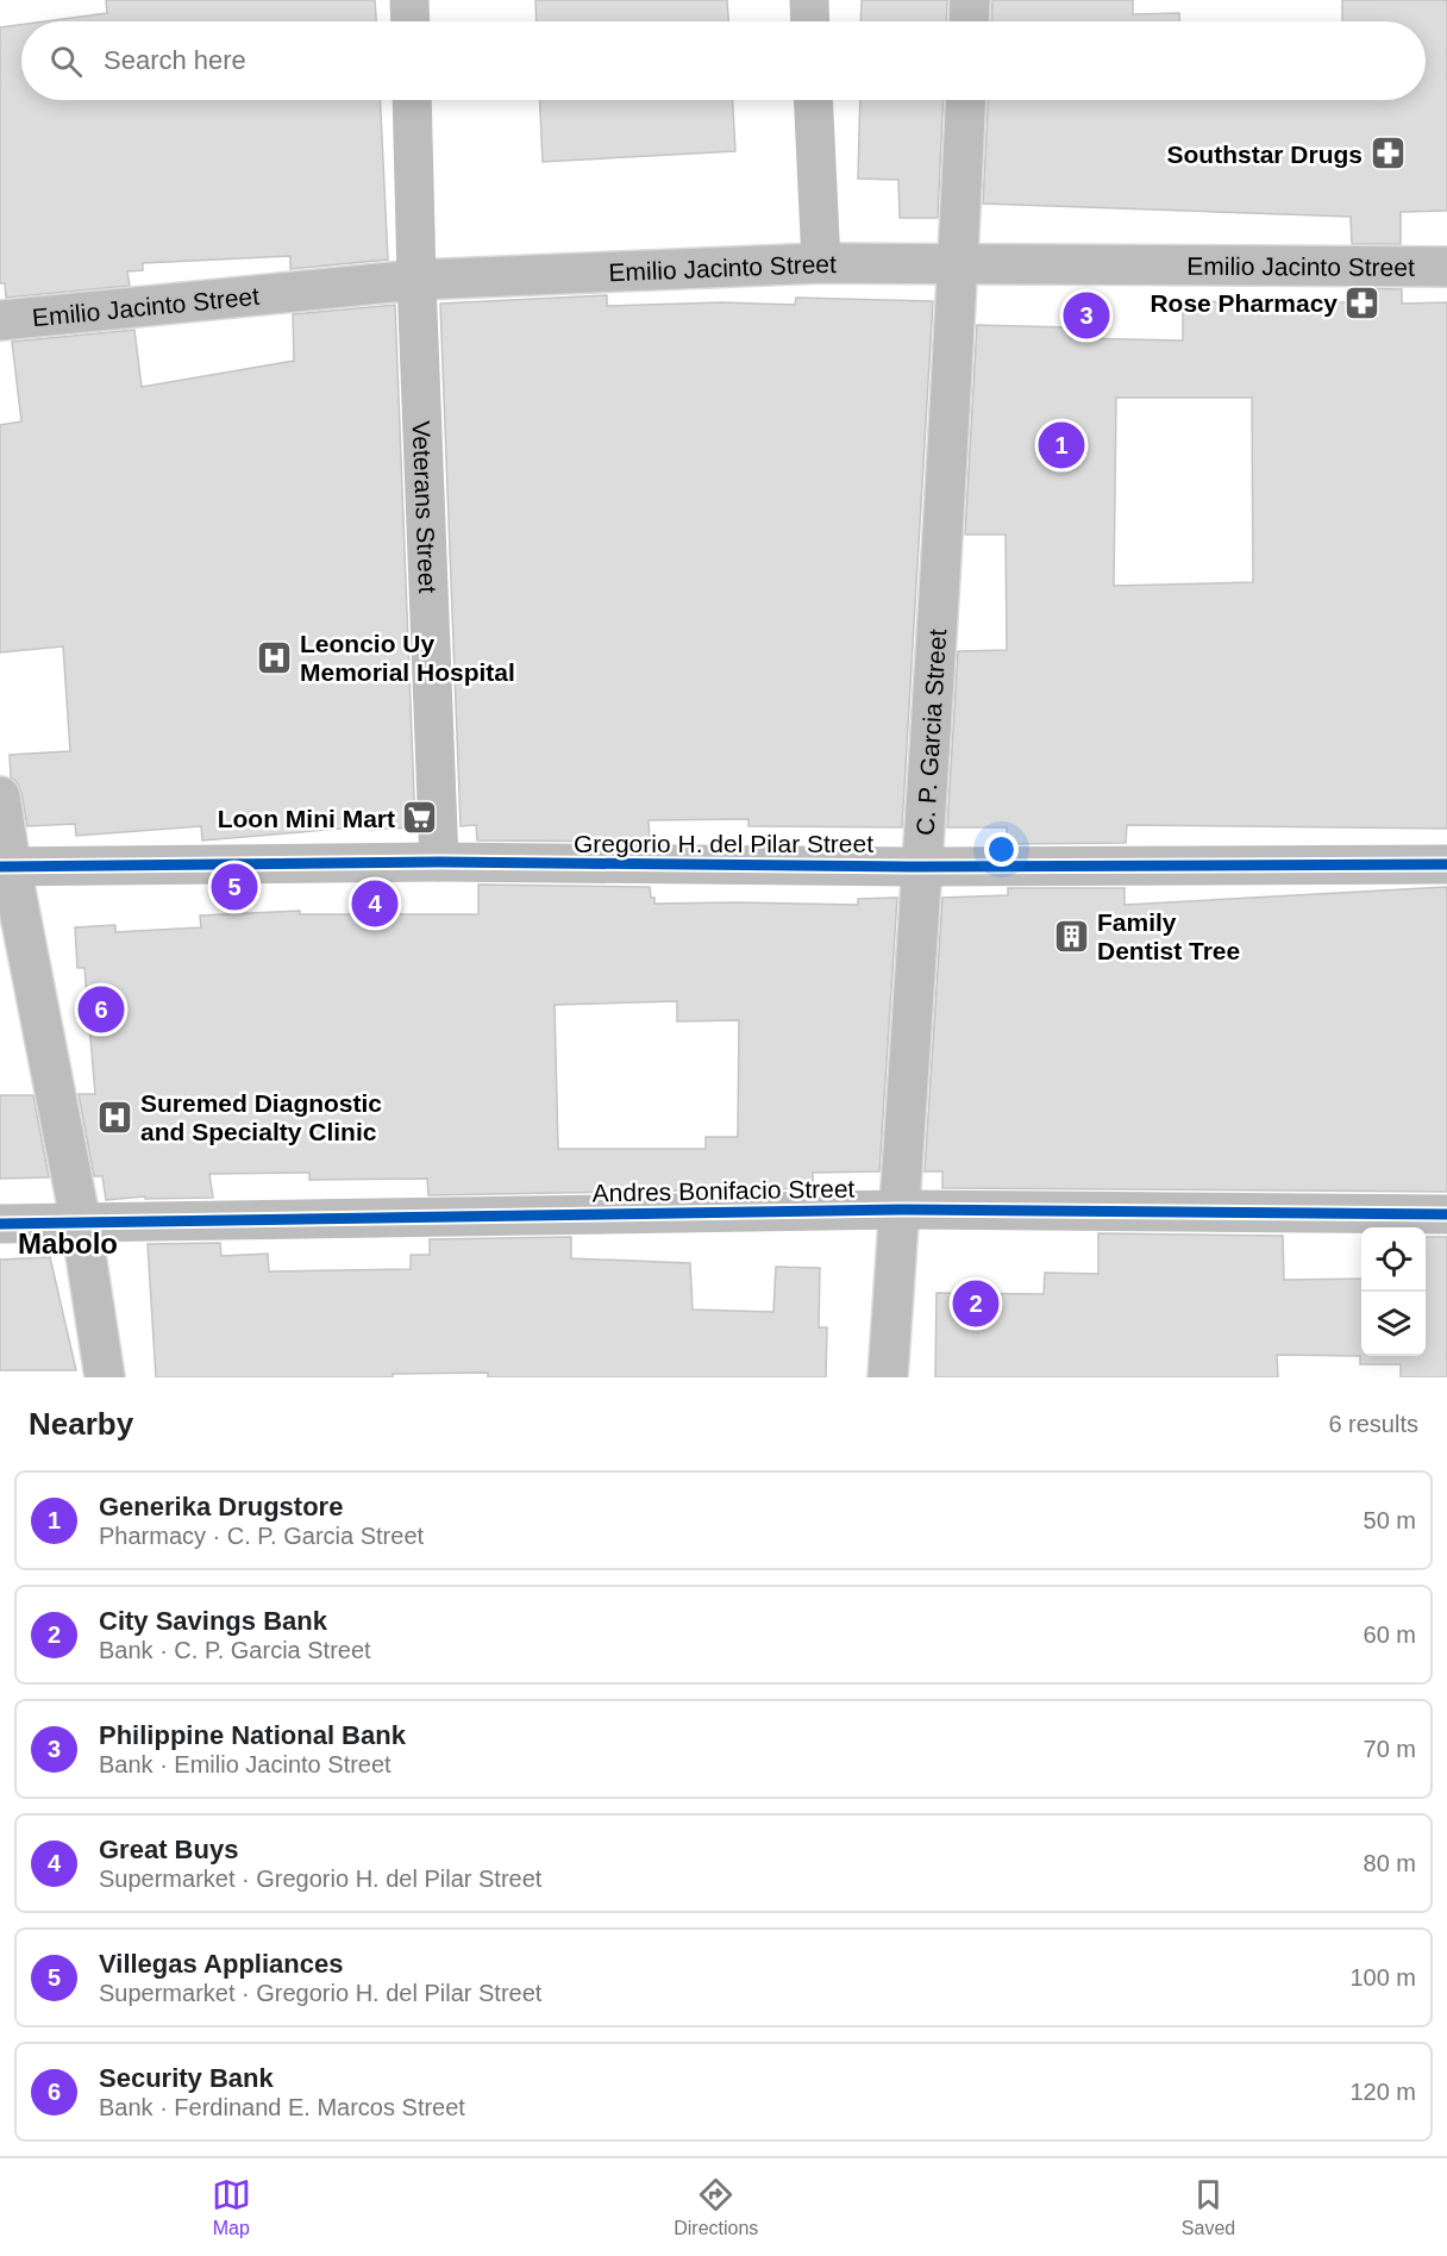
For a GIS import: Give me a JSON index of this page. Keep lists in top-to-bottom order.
{
  "streets": {
    "street": [
      "Emilio Jacinto Street",
      "Veterans Street",
      "C. P. Garcia Street",
      "Gregorio H. del Pilar Street",
      "Andres Bonifacio Street"
    ]
  },
  "crossings": [
    ["Emilio Jacinto Street", "Veterans Street"],
    ["Emilio Jacinto Street", "C. P. Garcia Street"],
    ["Veterans Street", "Gregorio H. del Pilar Street"],
    ["C. P. Garcia Street", "Gregorio H. del Pilar Street"],
    ["C. P. Garcia Street", "Andres Bonifacio Street"]
  ],
  "districts": ["Mabolo"],
  "places": {
    "pharmacy": ["Southstar Drugs", "Rose Pharmacy"],
    "hospital": ["Leoncio Uy Memorial Hospital", "Suremed Diagnostic and Specialty Clinic"],
    "supermarket": ["Loon Mini Mart"],
    "building": ["Family Dentist Tree"]
  },
  "page": {
    "search": "Search here",
    "pins": [
      "3",
      "1",
      "5",
      "4",
      "6",
      "2"
    ],
    "heading": ["Nearby", "6 results"],
    "list": [
      {
        "mark": "1",
        "name": "Generika Drugstore",
        "note": "Pharmacy · C. P. Garcia Street",
        "value": "50 m"
      },
      {
        "mark": "2",
        "name": "City Savings Bank",
        "note": "Bank · C. P. Garcia Street",
        "value": "60 m"
      },
      {
        "mark": "3",
        "name": "Philippine National Bank",
        "note": "Bank · Emilio Jacinto Street",
        "value": "70 m"
      },
      {
        "mark": "4",
        "name": "Great Buys",
        "note": "Supermarket · Gregorio H. del Pilar Street",
        "value": "80 m"
      },
      {
        "mark": "5",
        "name": "Villegas Appliances",
        "note": "Supermarket · Gregorio H. del Pilar Street",
        "value": "100 m"
      },
      {
        "mark": "6",
        "name": "Security Bank",
        "note": "Bank · Ferdinand E. Marcos Street",
        "value": "120 m"
      }
    ],
    "nav": ["Map", "Directions", "Saved"]
  }
}
